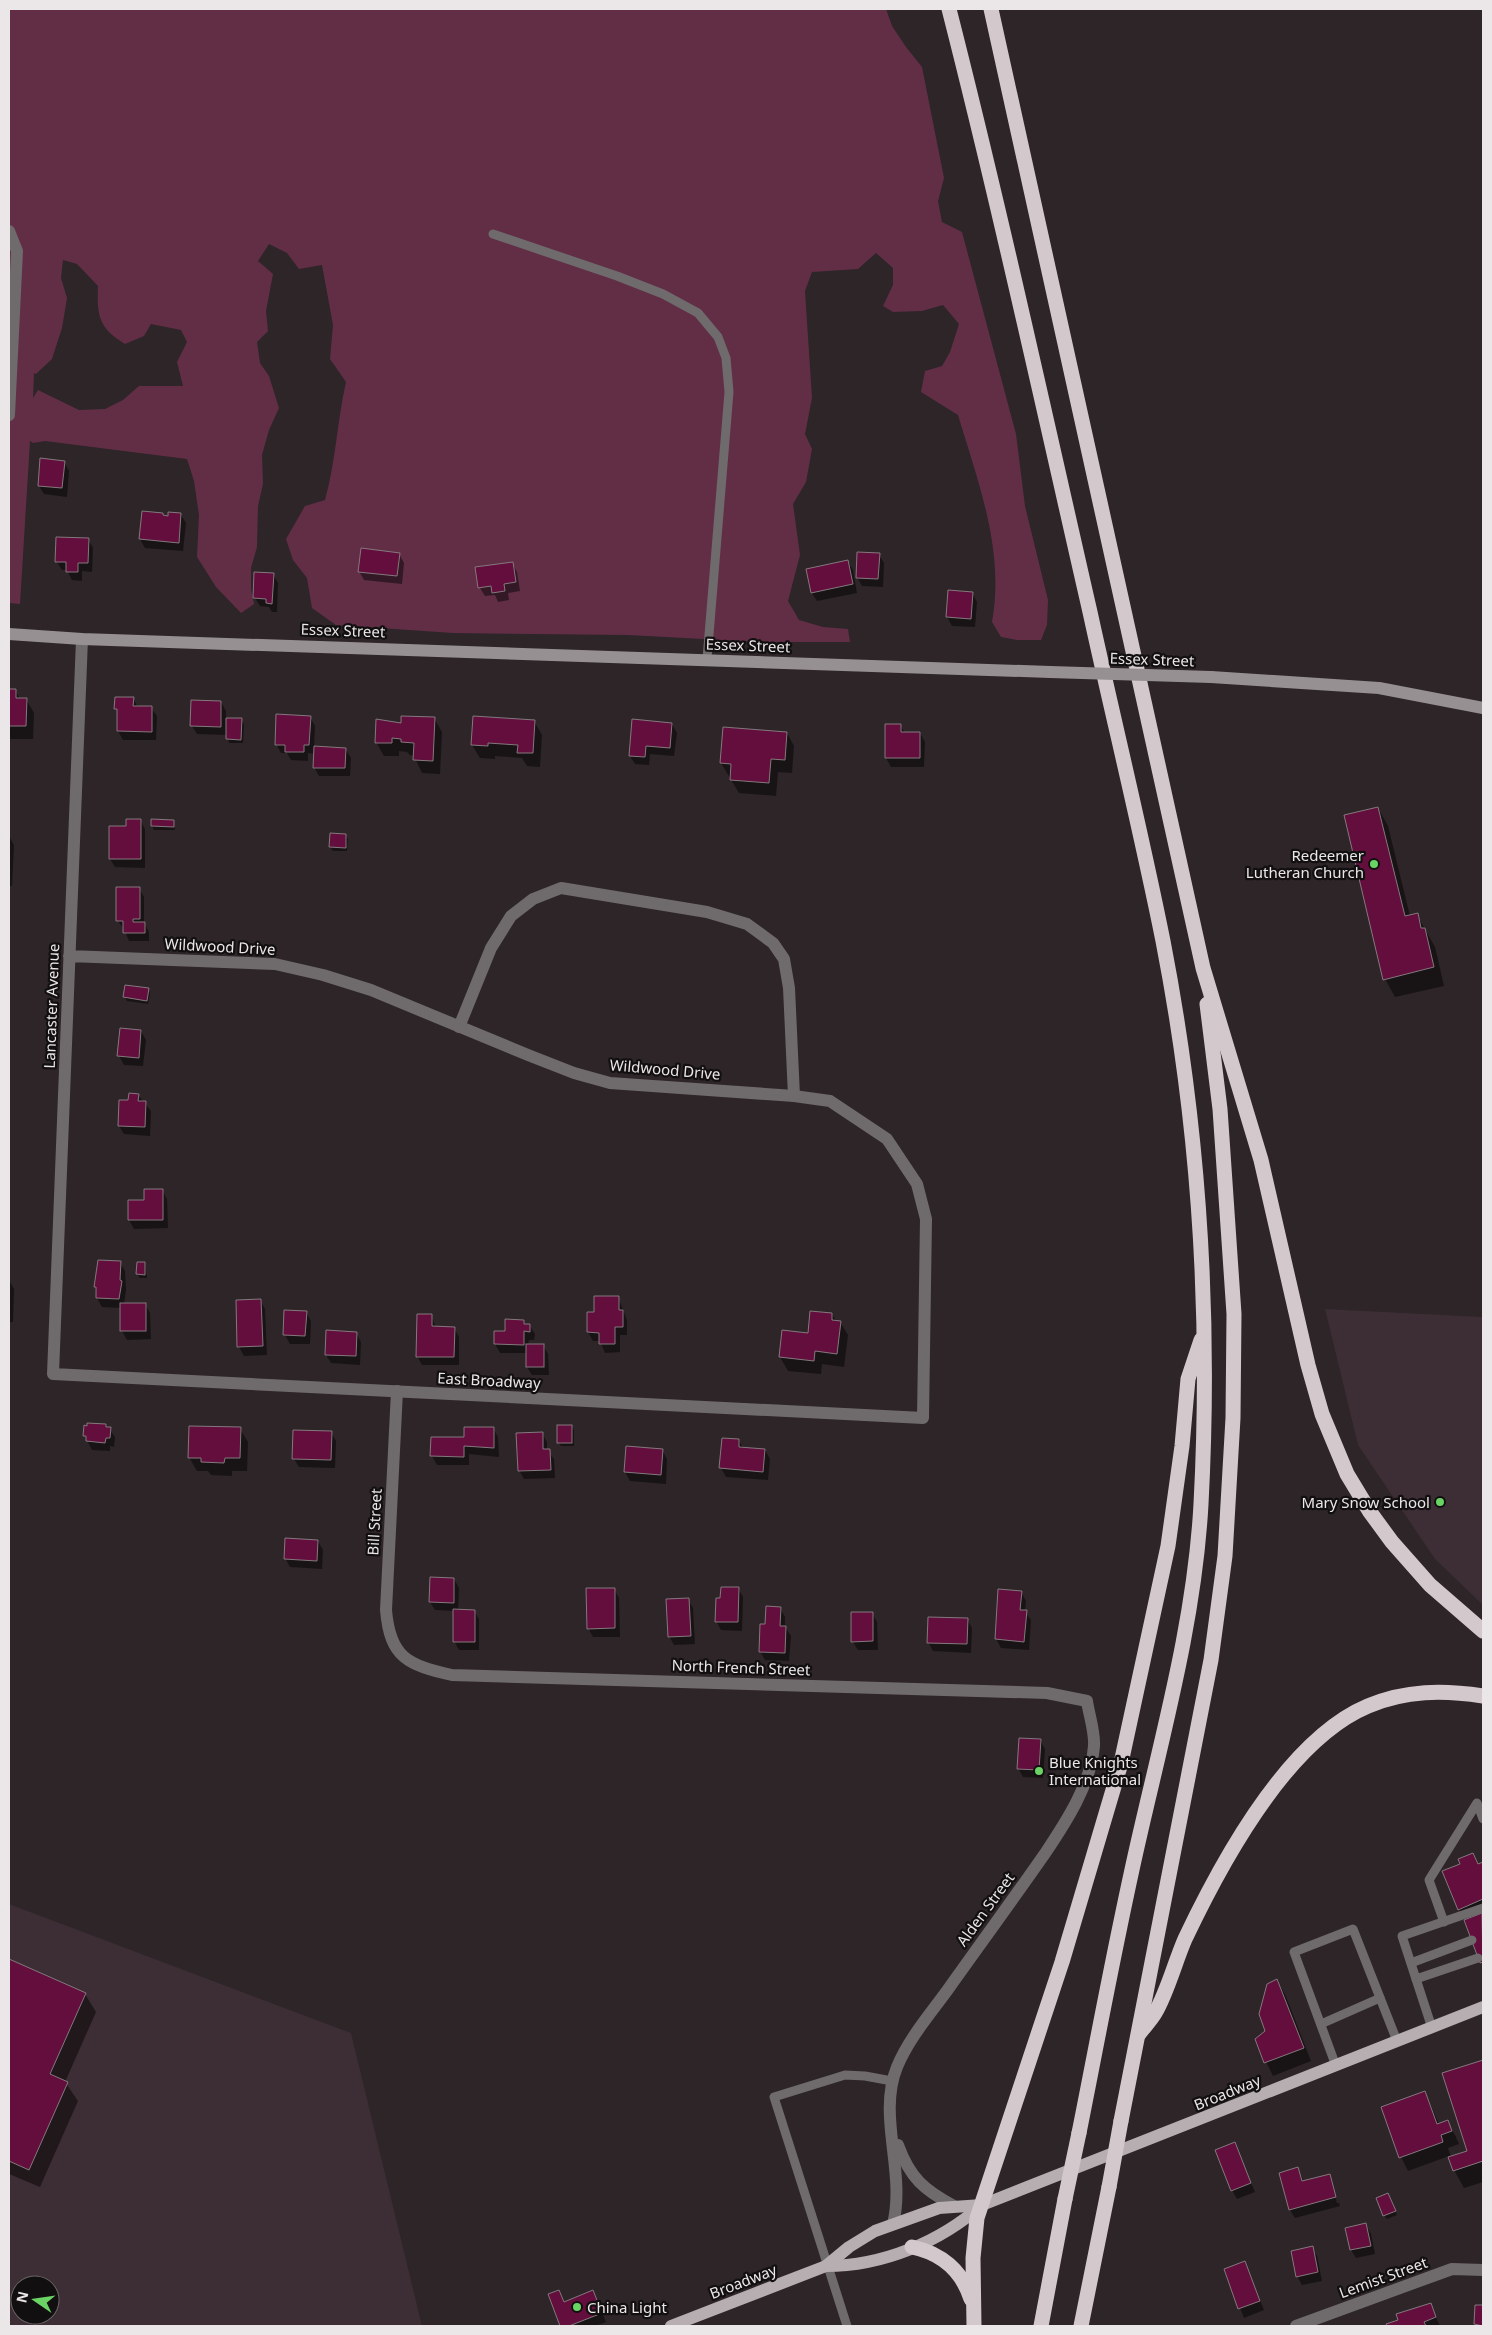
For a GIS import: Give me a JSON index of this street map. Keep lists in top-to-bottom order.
{
  "streets": {
    "main road": ["Broadway"],
    "street": [
      "Essex Street",
      "Wildwood Drive",
      "Lancaster Avenue",
      "East Broadway",
      "Bill Street",
      "North French Street",
      "Alden Street",
      "Lemist Street"
    ]
  },
  "crossings": [
    ["Essex Street", "Lancaster Avenue"],
    ["Wildwood Drive", "Lancaster Avenue"],
    ["Wildwood Drive", "East Broadway"],
    ["Lancaster Avenue", "East Broadway"],
    ["East Broadway", "Bill Street"],
    ["Bill Street", "North French Street"],
    ["North French Street", "Alden Street"],
    ["Alden Street", "Broadway"]
  ],
  "places": [
    "Redeemer Lutheran Church",
    "Mary Snow School",
    "Blue Knights International",
    "China Light"
  ],
  "north": "left"
}
